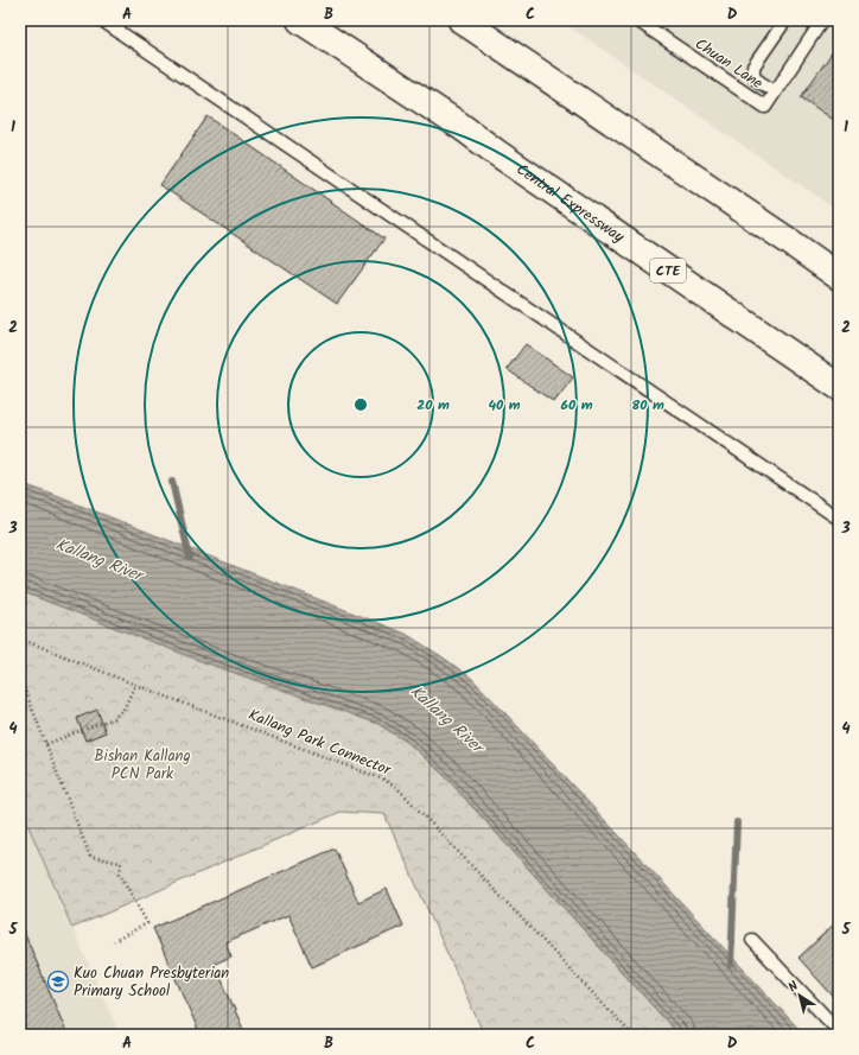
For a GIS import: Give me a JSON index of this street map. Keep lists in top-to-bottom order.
{
  "streets": {
    "highway": ["Central Expressway", "CTE"],
    "lane": ["Chuan Lane"],
    "path": ["Kallang Park Connector"]
  },
  "water": ["Kallang River"],
  "parks": ["Bishan Kallang PCN Park"],
  "places": {
    "school or university": ["Kuo Chuan Presbyterian Primary School"]
  },
  "north": "top left",
  "grid": {
    "columns": [
      "A",
      "B",
      "C",
      "D"
    ],
    "rows": [
      "1",
      "2",
      "3",
      "4",
      "5"
    ]
  },
  "rings": [
    "20 m",
    "40 m",
    "60 m",
    "80 m"
  ]
}
